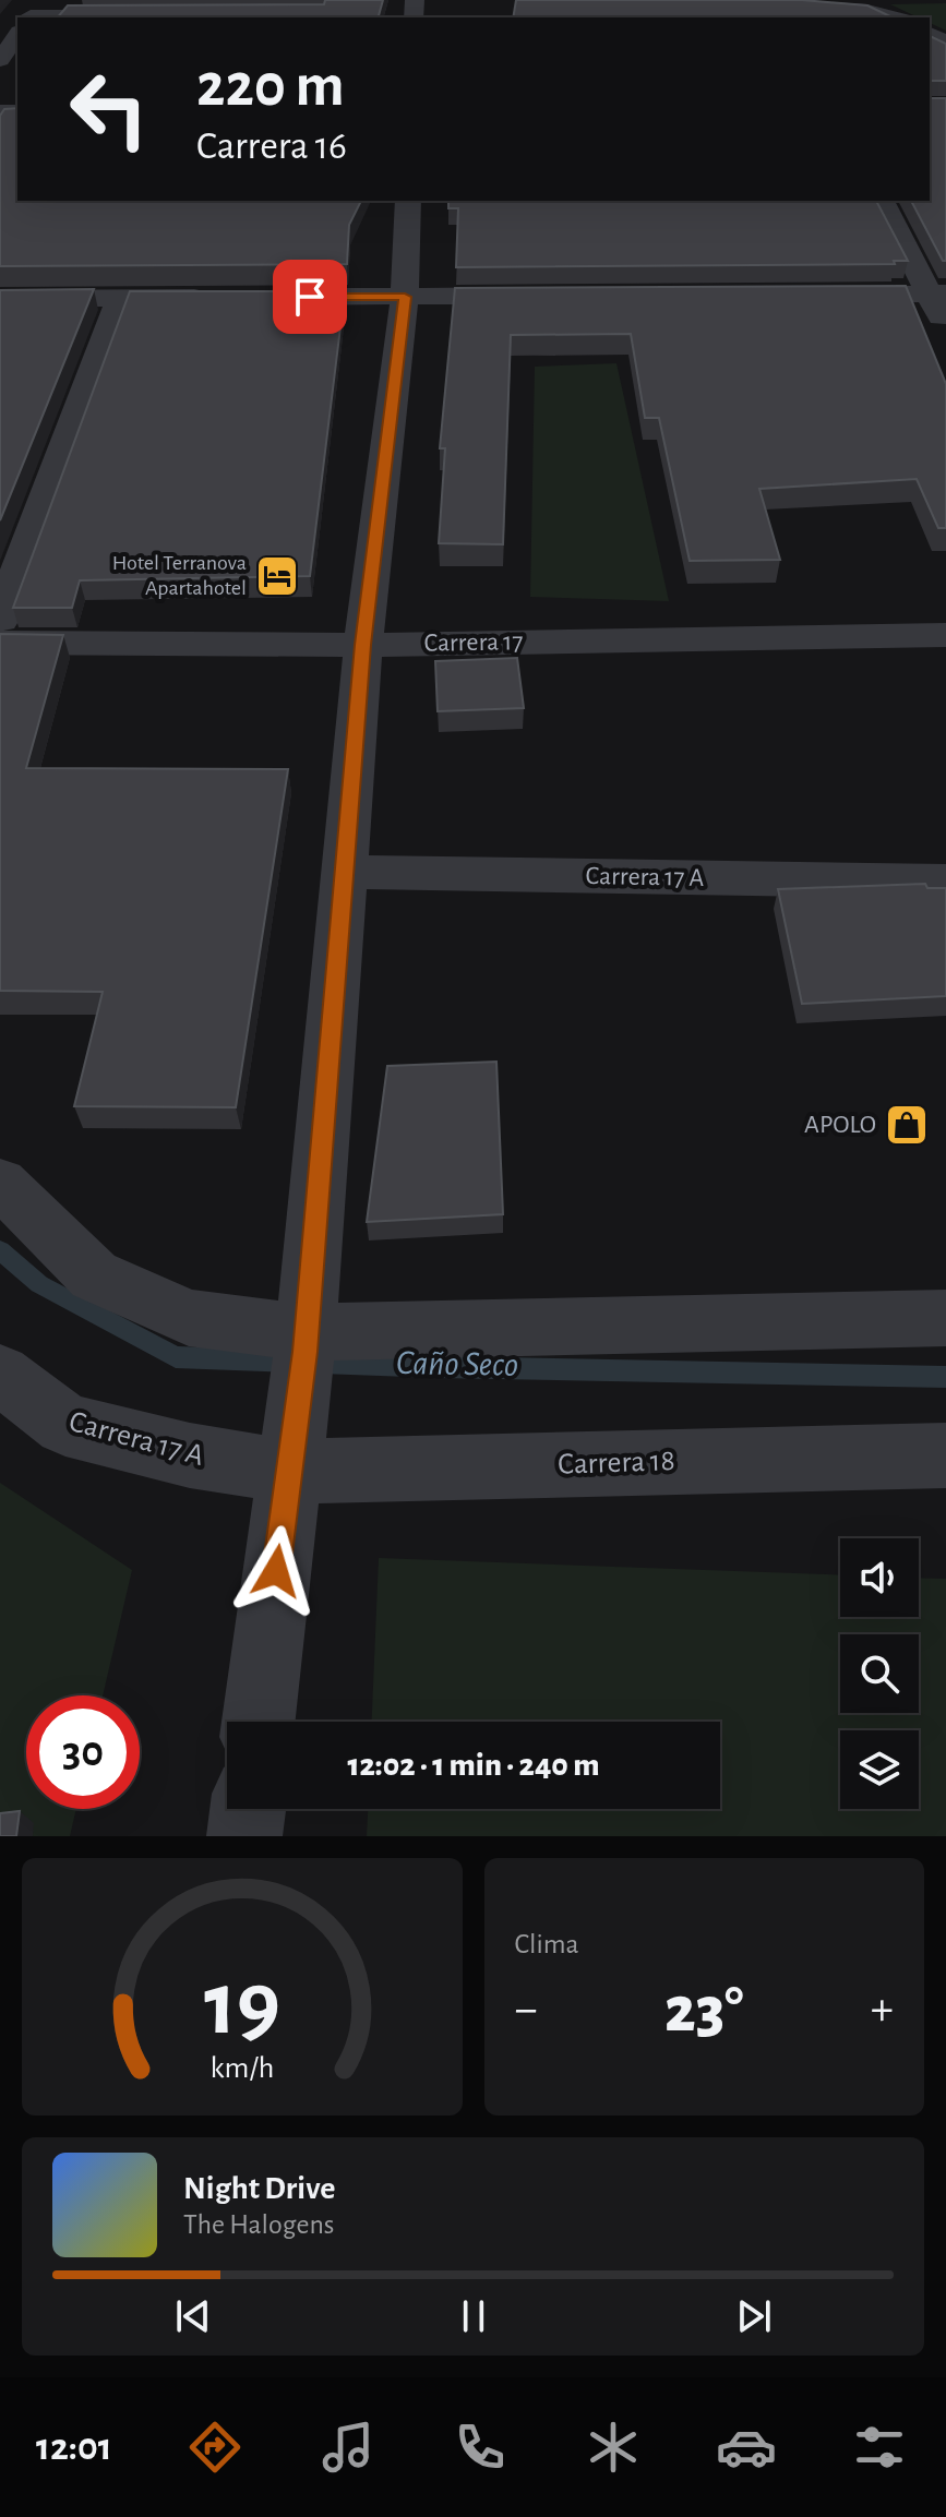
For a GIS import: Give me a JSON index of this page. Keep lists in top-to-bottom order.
{
  "streets": {
    "street": ["Carrera 17", "Carrera 17 A", "Carrera 18"]
  },
  "crossings": [
    ["Carrera 17 A", "Carrera 18"]
  ],
  "water": ["Caño Seco"],
  "places": {
    "hotel": ["Hotel Terranova Apartahotel"],
    "shop": ["APOLO"]
  },
  "page": {
    "turn": ["220 m", "Carrera 16"],
    "limit": "30",
    "trip": "12:02 · 1 min · 240 m",
    "tile": "Clima",
    "heat": ["−", "23°", "+"],
    "song": ["Night Drive", "The Halogens"],
    "tabs": "12:01",
    "gauge": ["19", "km/h"]
  }
}
